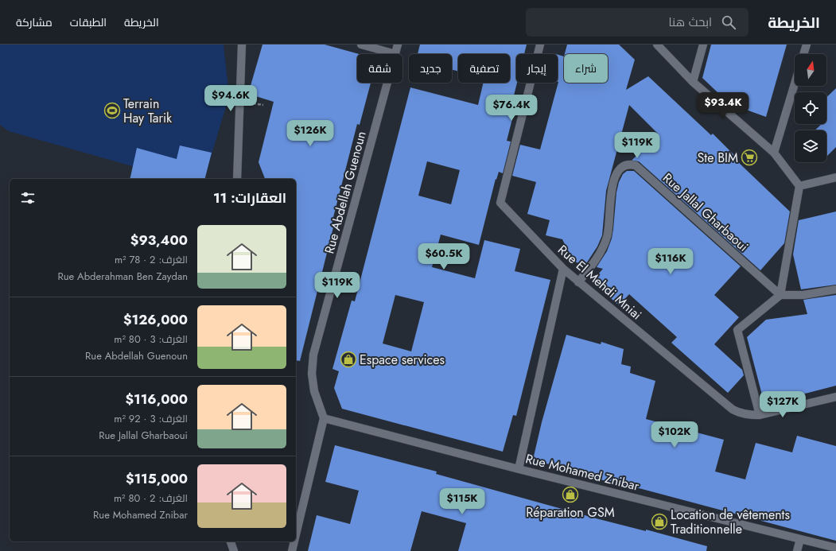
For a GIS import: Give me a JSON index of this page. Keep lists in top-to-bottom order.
{
  "streets": {
    "street": [
      "Rue Abdellah Guenoun",
      "Rue Jallal Gharbaoui",
      "Rue El Mehdi Mniai",
      "Rue Mohamed Znibar"
    ]
  },
  "crossings": [
    ["Rue Abdellah Guenoun", "Rue Mohamed Znibar"],
    ["Rue Jallal Gharbaoui", "Rue El Mehdi Mniai"]
  ],
  "places": {
    "sports": ["Terrain Hay Tarik"],
    "supermarket": ["Ste BIM"],
    "shop": ["Espace services", "Réparation GSM", "Location de vêtements Traditionnelle"]
  },
  "north": "top",
  "page": {
    "header": "الخريطة",
    "search": "ابحث هنا",
    "nav": ["الخريطة", "الطبقات", "مشاركة"],
    "chip": [
      "شراء",
      "إيجار",
      "تصفية",
      "جديد",
      "شقة"
    ],
    "price": [
      "$94.6K",
      "$93.4K",
      "$76.4K",
      "$126K",
      "$119K",
      "$60.5K",
      "$116K",
      "$119K",
      "$127K",
      "$102K",
      "$115K"
    ],
    "heading": "العقارات: 11",
    "list": [
      {
        "name": "$93,400",
        "note": "الغرف: 2 · 78 m² · Rue Abderahman Ben Zaydan"
      },
      {
        "name": "$126,000",
        "note": "الغرف: 3 · 80 m² · Rue Abdellah Guenoun"
      },
      {
        "name": "$116,000",
        "note": "الغرف: 3 · 92 m² · Rue Jallal Gharbaoui"
      },
      {
        "name": "$115,000",
        "note": "الغرف: 2 · 80 m² · Rue Mohamed Znibar"
      }
    ]
  }
}
